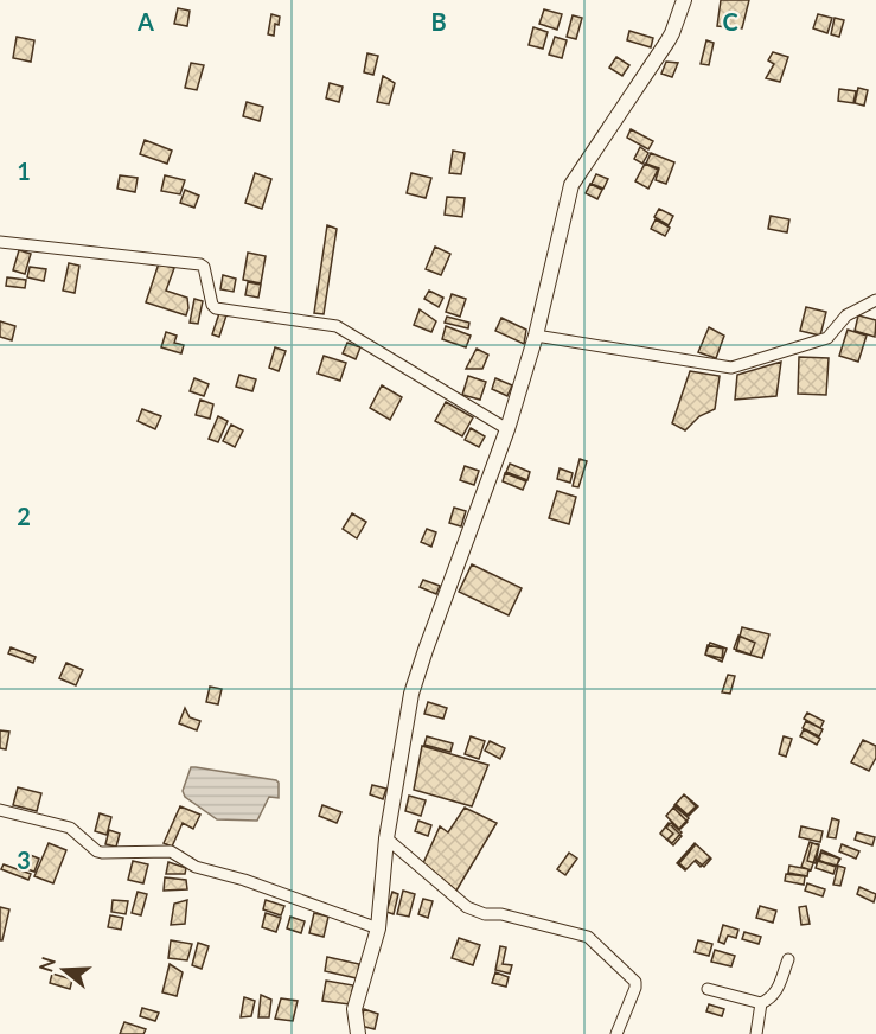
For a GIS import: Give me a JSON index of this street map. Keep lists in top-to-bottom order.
{
  "north": "left",
  "grid": {
    "columns": ["A", "B", "C"],
    "rows": ["1", "2", "3"]
  }
}
